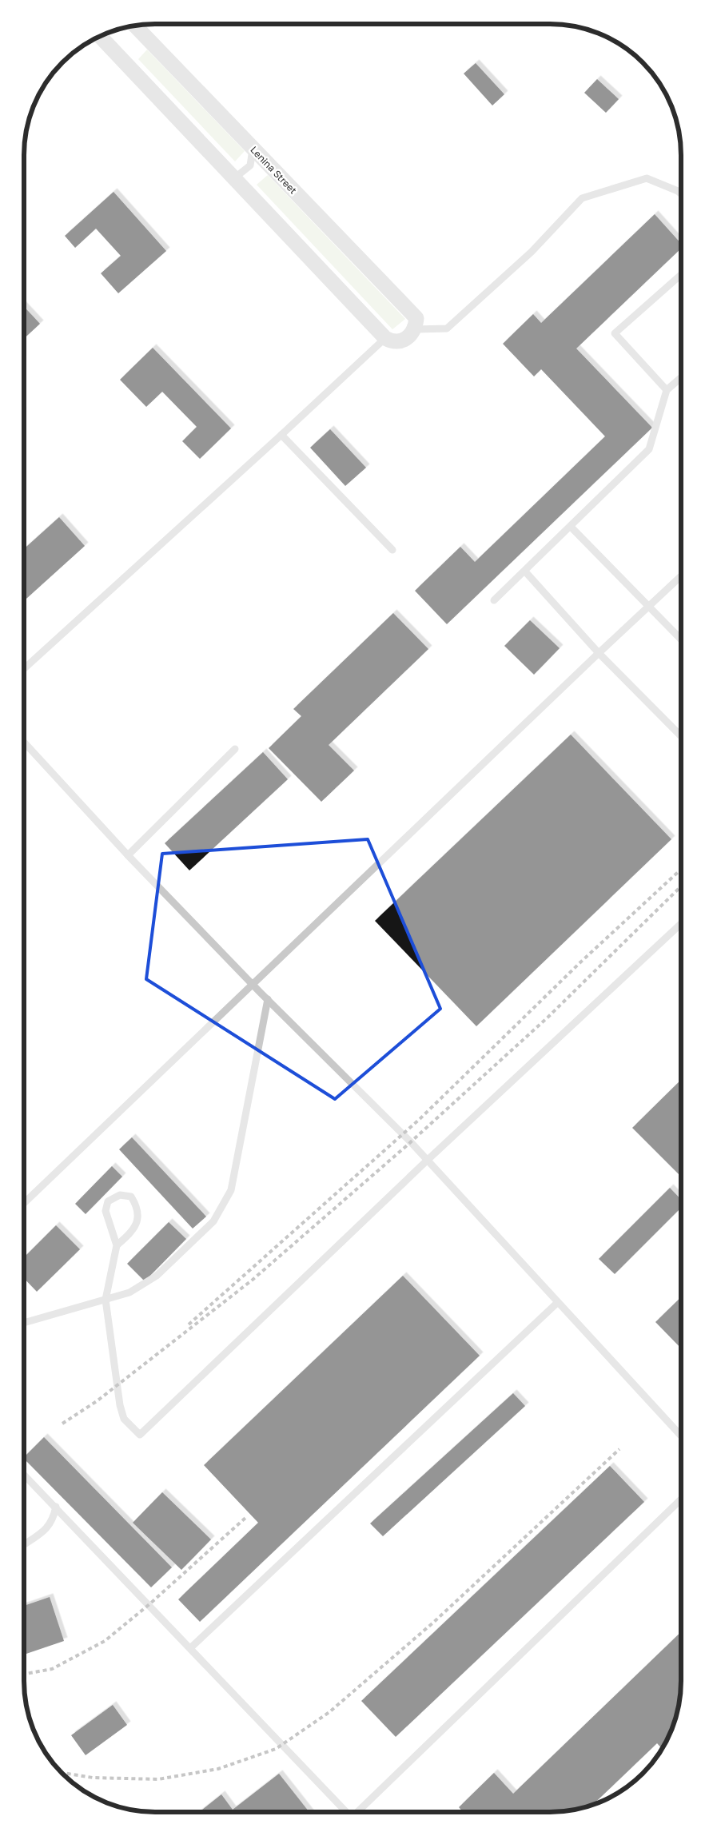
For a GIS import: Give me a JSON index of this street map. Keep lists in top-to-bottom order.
{
  "streets": {
    "street": ["Lenina Street"]
  }
}
